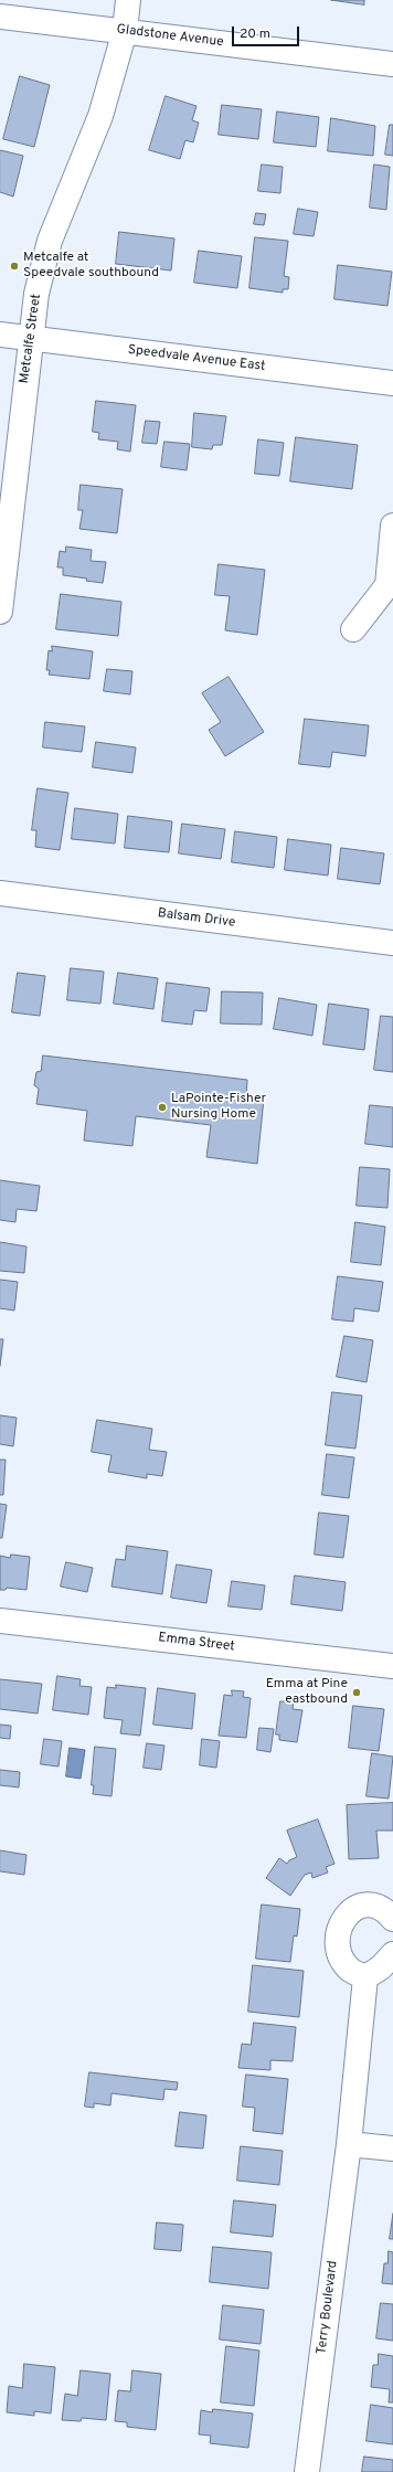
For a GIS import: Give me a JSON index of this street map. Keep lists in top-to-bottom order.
{
  "streets": {
    "street": [
      "Gladstone Avenue",
      "Metcalfe Street",
      "Speedvale Avenue East",
      "Balsam Drive",
      "Emma Street",
      "Terry Boulevard"
    ]
  },
  "crossings": [
    ["Gladstone Avenue", "Metcalfe Street"],
    ["Metcalfe Street", "Speedvale Avenue East"]
  ],
  "places": ["Metcalfe at Speedvale southbound", "LaPointe-Fisher Nursing Home", "Emma at Pine eastbound"],
  "scale_bar": "20 m"
}
